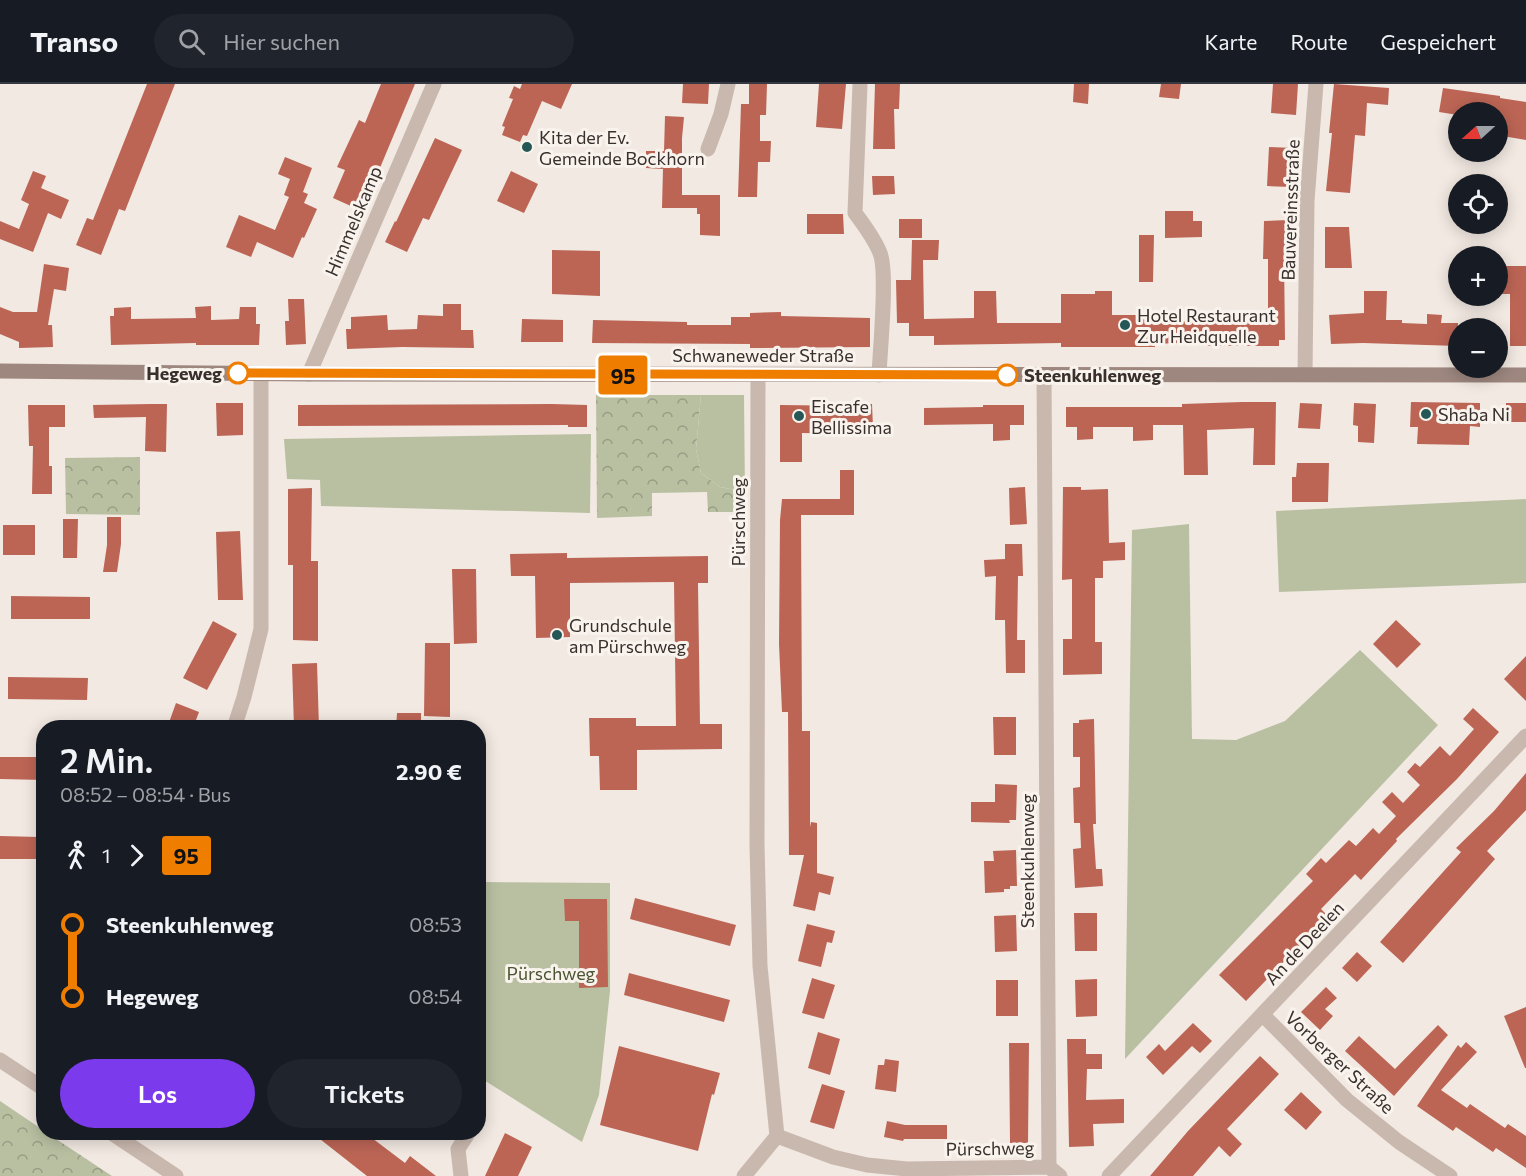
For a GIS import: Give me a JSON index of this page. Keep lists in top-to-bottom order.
{
  "streets": {
    "main road": ["Schwaneweder Straße"],
    "street": [
      "Bauvereinsstraße",
      "Himmelskamp",
      "Pürschweg",
      "Steenkuhlenweg",
      "An de Deelen",
      "Vorberger Straße"
    ]
  },
  "crossings": [
    ["Bauvereinsstraße", "Schwaneweder Straße"],
    ["Himmelskamp", "Schwaneweder Straße"],
    ["Schwaneweder Straße", "Pürschweg"],
    ["Schwaneweder Straße", "Steenkuhlenweg"],
    ["Pürschweg", "Steenkuhlenweg"],
    ["An de Deelen", "Vorberger Straße"]
  ],
  "parks": ["Pürschweg"],
  "places": [
    "Kita der Ev. Gemeinde Bockhorn",
    "Hotel Restaurant Zur Heidquelle",
    "Hegeweg",
    "Steenkuhlenweg",
    "Shaba Ni",
    "Eiscafe Bellissima",
    "Grundschule am Pürschweg"
  ],
  "lines": ["bus line 95"],
  "north": "left",
  "page": {
    "header": "Transo",
    "search": "Hier suchen",
    "nav": ["Karte", "Route", "Gespeichert"],
    "on_map": "95",
    "map_buttons": ["+", "−"],
    "heading": ["2 Min.", "08:52 – 08:54 · Bus", "2.90 €"],
    "legs": ["1", "95"],
    "list": [
      {
        "name": "Steenkuhlenweg",
        "value": "08:53"
      },
      {
        "name": "Hegeweg",
        "value": "08:54"
      }
    ],
    "buttons": ["Los", "Tickets"]
  }
}
